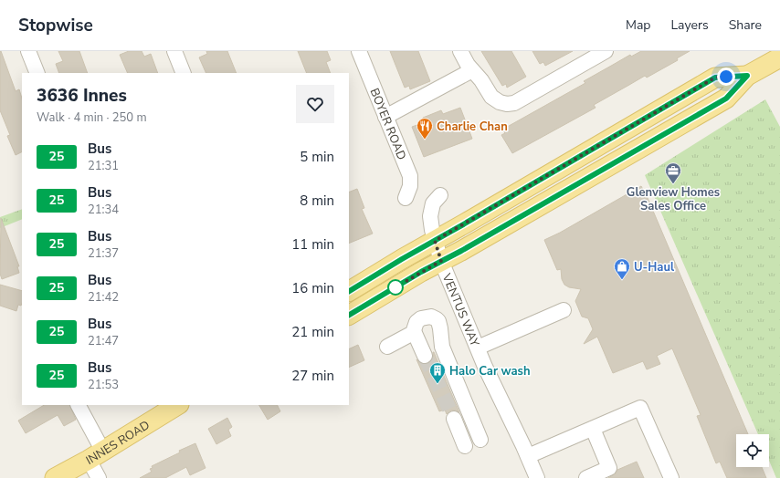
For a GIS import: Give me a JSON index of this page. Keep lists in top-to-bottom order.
{
  "streets": {
    "main road": ["INNES ROAD"],
    "street": ["BOYER ROAD", "VENTUS WAY"]
  },
  "places": {
    "restaurant": ["Charlie Chan"],
    "office": ["Glenview Homes Sales Office"],
    "shop": ["U-Haul"],
    "building": ["Halo Car wash"]
  },
  "lines": ["bus line 25"],
  "page": {
    "header": "Stopwise",
    "nav": ["Map", "Layers", "Share"],
    "heading": ["3636 Innes", "Walk · 4 min · 250 m"],
    "list": [
      {
        "mark": "25",
        "name": "Bus",
        "note": "21:31",
        "value": "5 min"
      },
      {
        "mark": "25",
        "name": "Bus",
        "note": "21:34",
        "value": "8 min"
      },
      {
        "mark": "25",
        "name": "Bus",
        "note": "21:37",
        "value": "11 min"
      },
      {
        "mark": "25",
        "name": "Bus",
        "note": "21:42",
        "value": "16 min"
      },
      {
        "mark": "25",
        "name": "Bus",
        "note": "21:47",
        "value": "21 min"
      },
      {
        "mark": "25",
        "name": "Bus",
        "note": "21:53",
        "value": "27 min"
      }
    ]
  }
}
